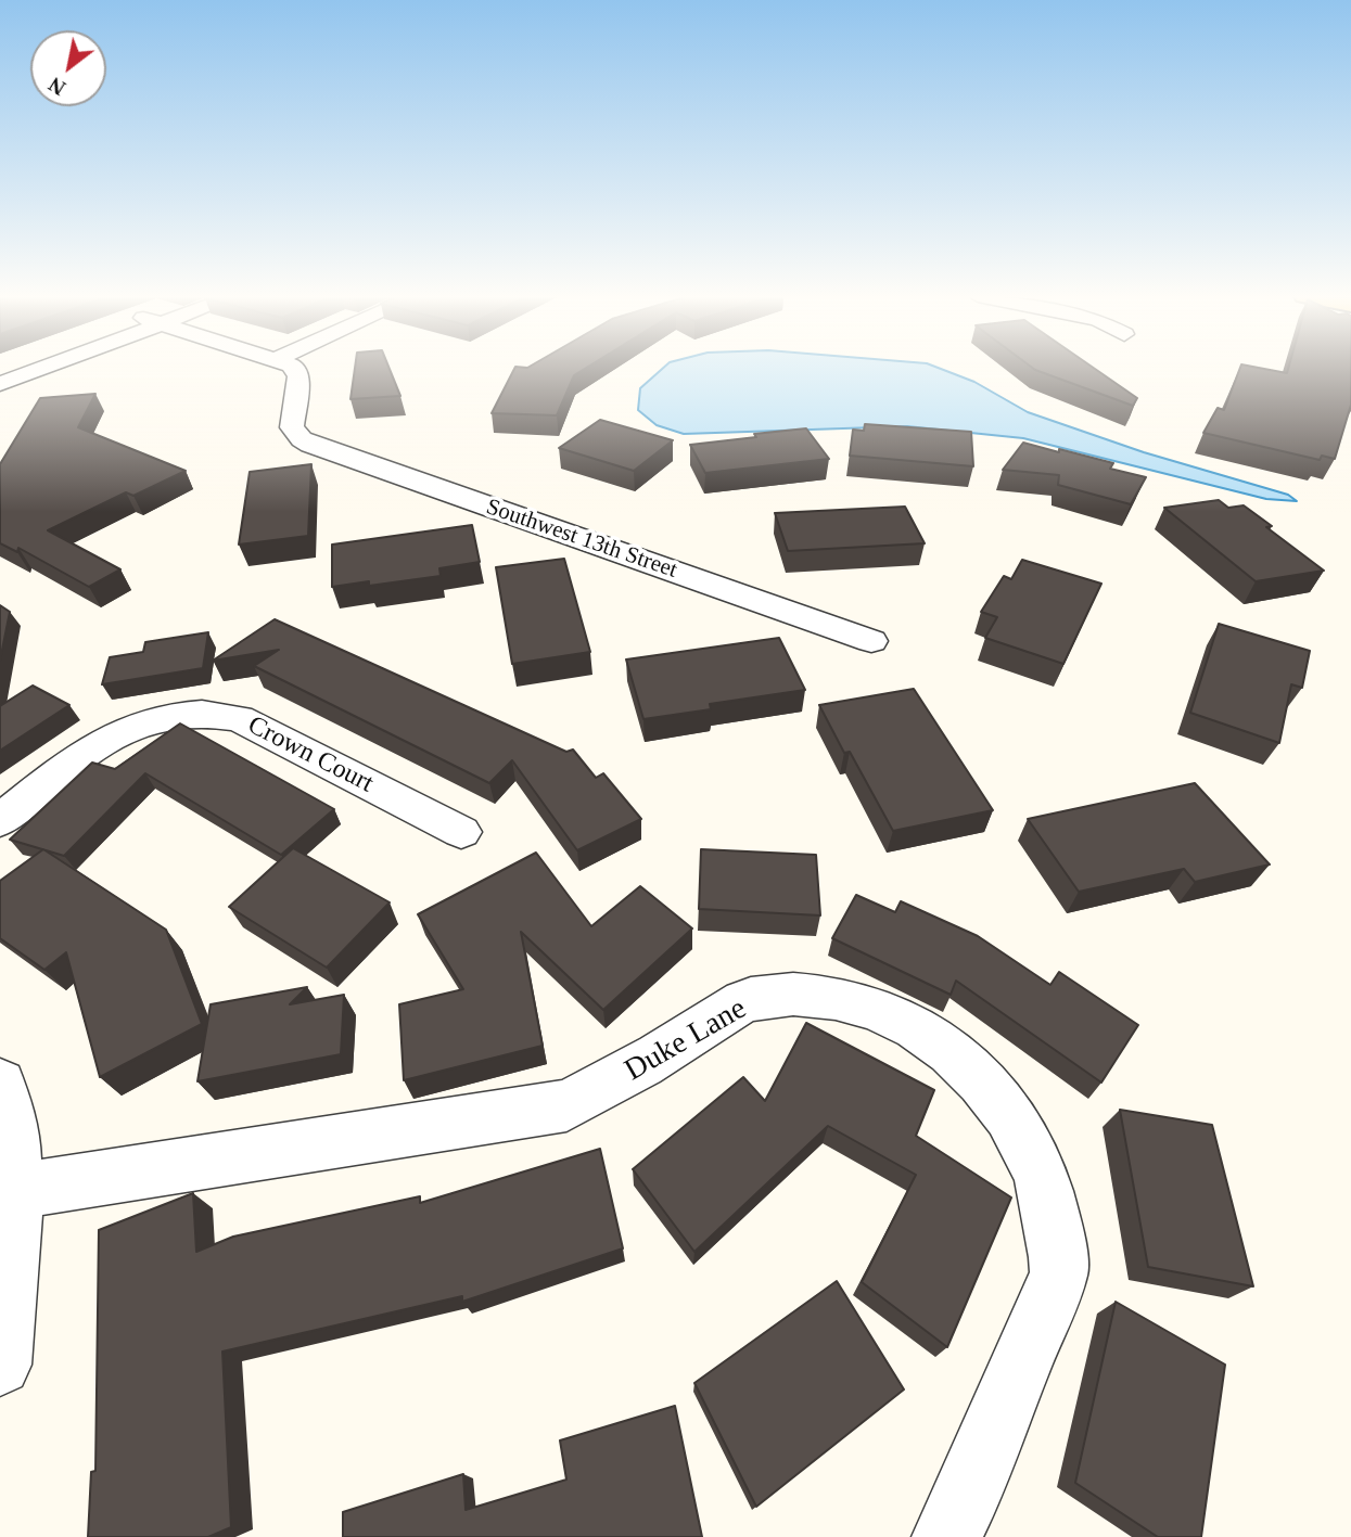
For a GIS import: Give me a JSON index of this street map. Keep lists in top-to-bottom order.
{
  "streets": {
    "street": ["Southwest 13th Street", "Crown Court", "Duke Lane"]
  },
  "north": "bottom left"
}
